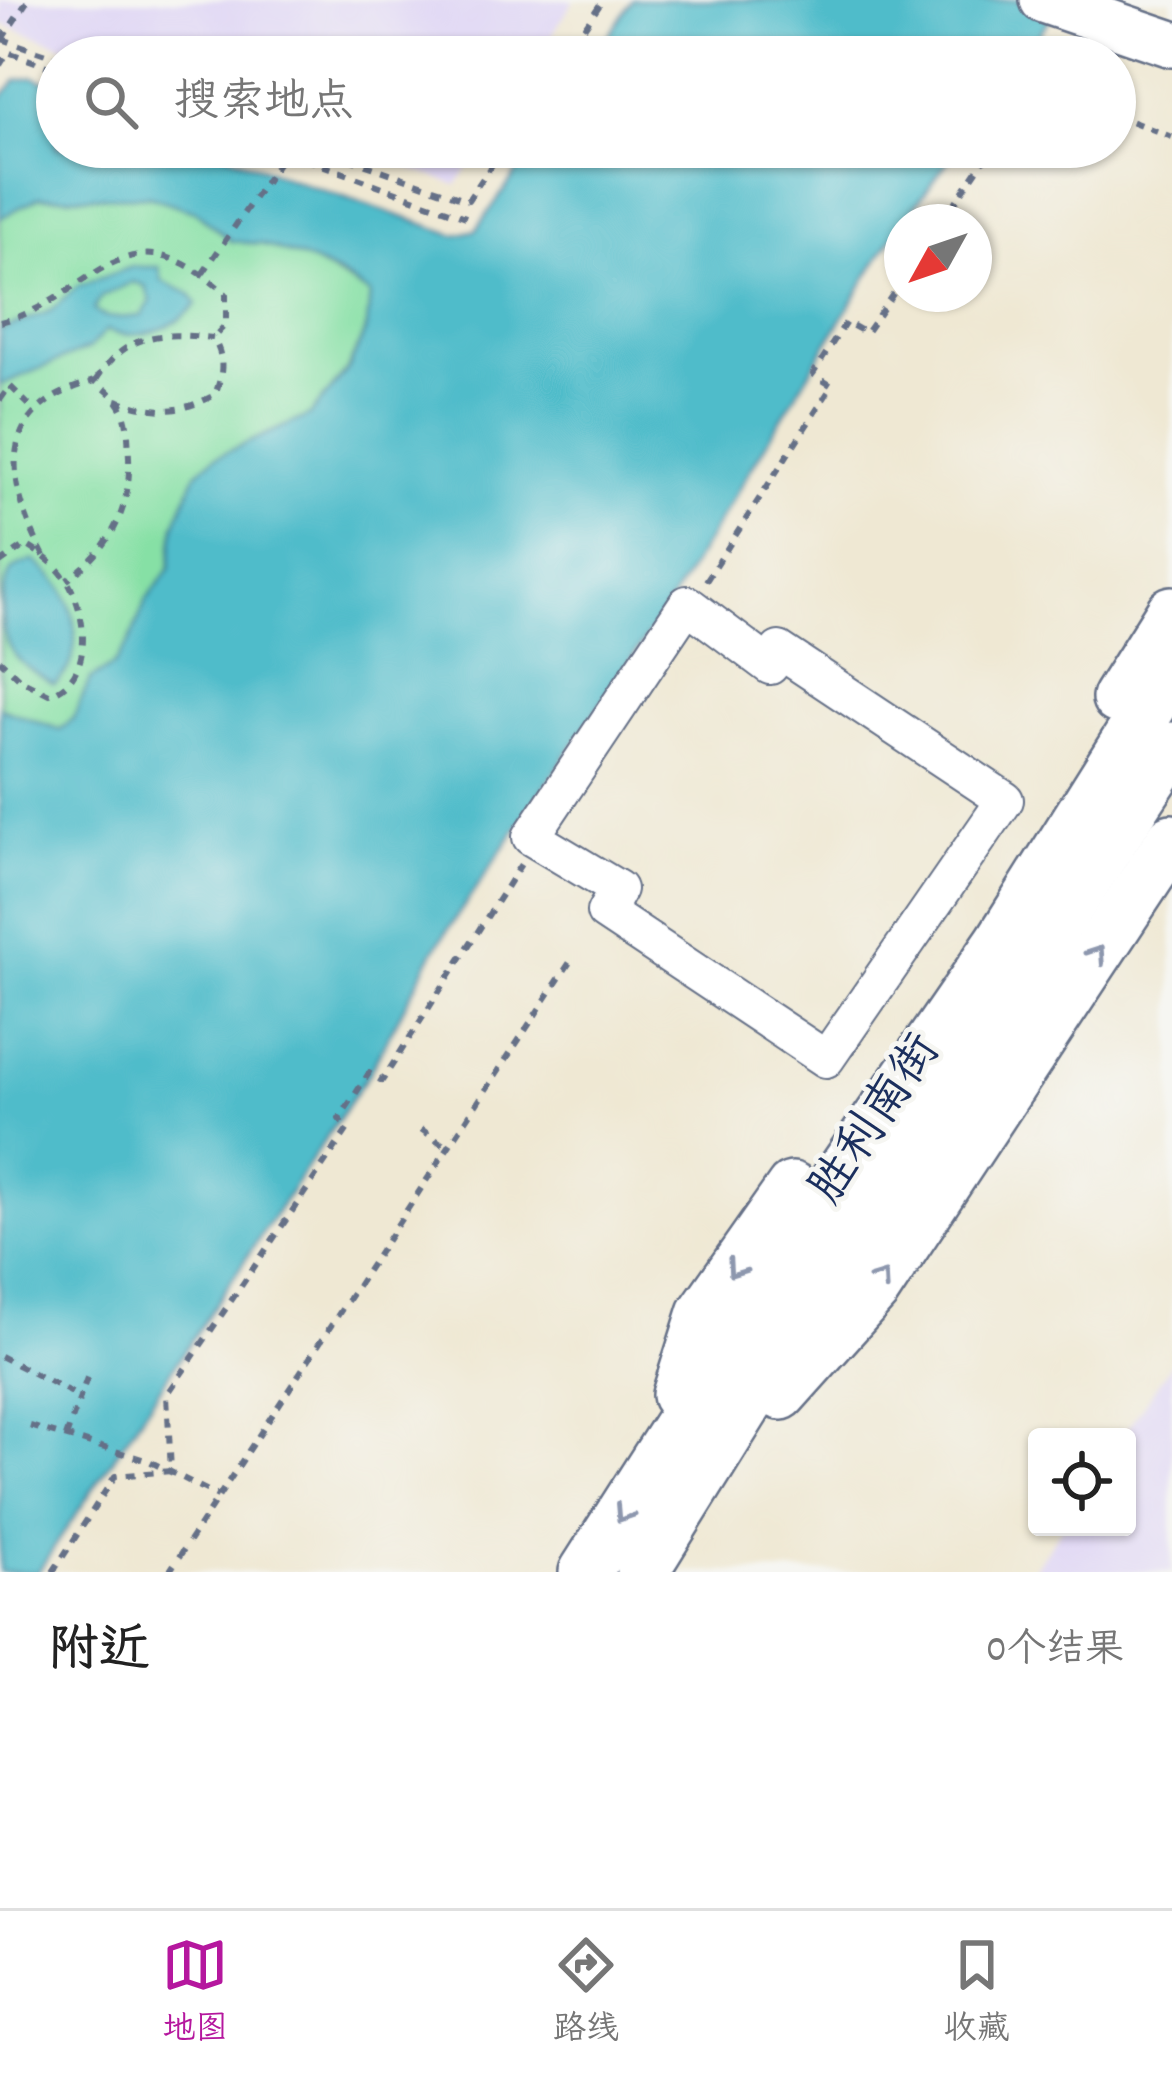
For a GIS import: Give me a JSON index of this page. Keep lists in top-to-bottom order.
{
  "streets": {
    "highway": ["胜利南街"]
  },
  "north": "bottom left",
  "page": {
    "search": "搜索地点",
    "heading": ["附近", "0个结果"],
    "nav": ["地图", "路线", "收藏"]
  }
}
